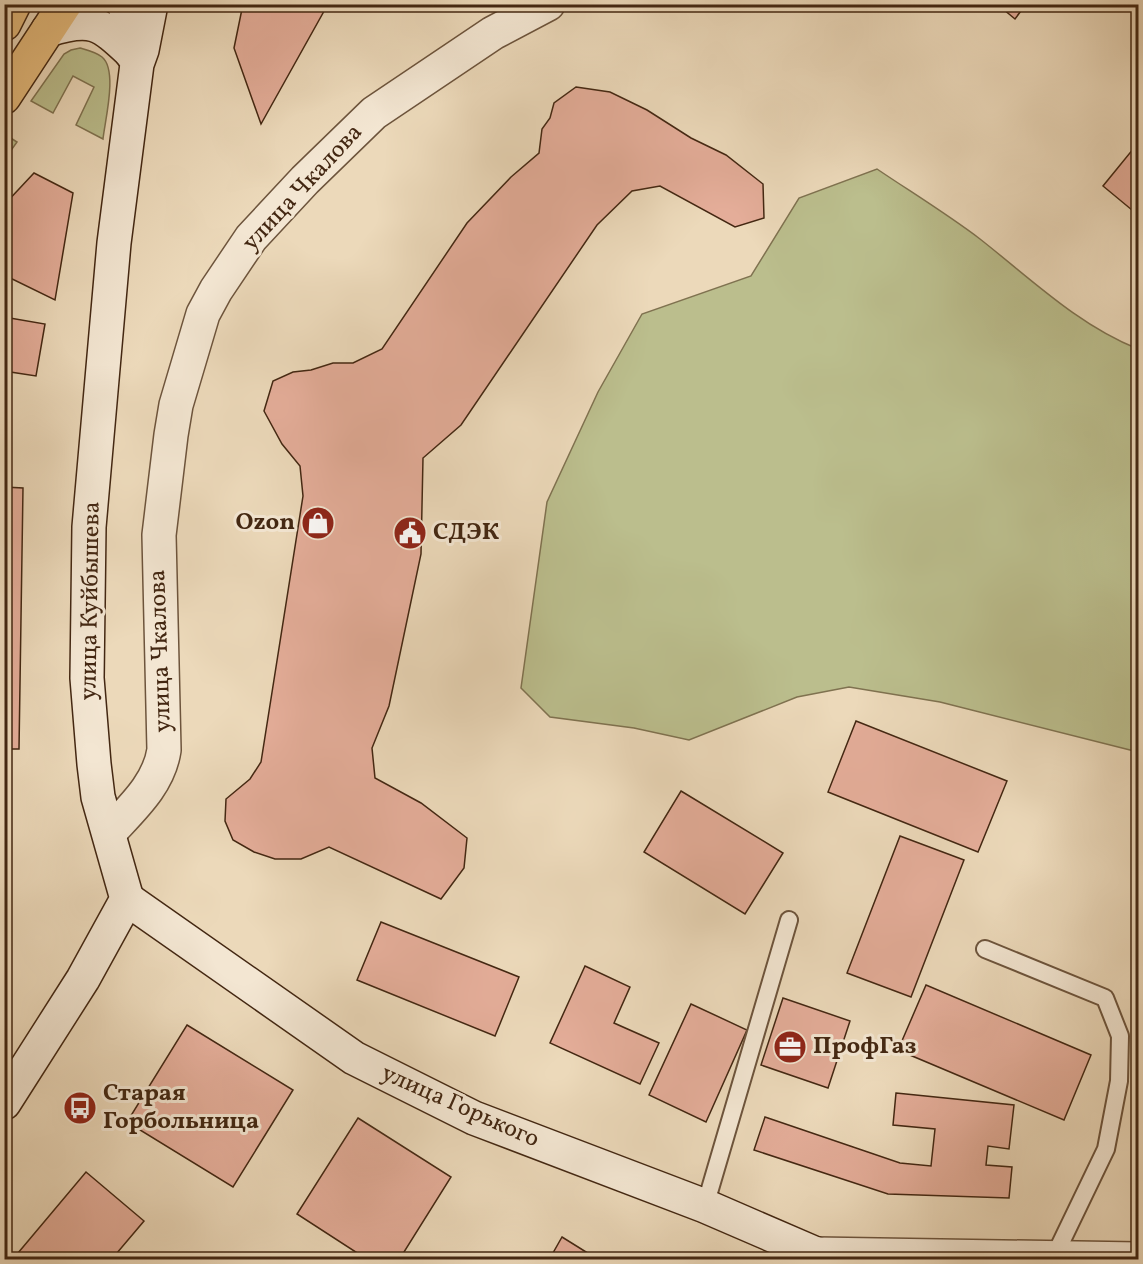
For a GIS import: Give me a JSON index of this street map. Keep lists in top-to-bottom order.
{
  "streets": {
    "main road": ["улица Чкалова", "улица Куйбышева", "улица Горького"]
  },
  "crossings": [
    ["улица Чкалова", "улица Куйбышева"],
    ["улица Куйбышева", "улица Горького"]
  ],
  "places": {
    "shop": ["Ozon"],
    "public building": ["СДЭК"],
    "office": ["ПрофГаз"],
    "bus stop": ["Старая Горбольница"]
  }
}
